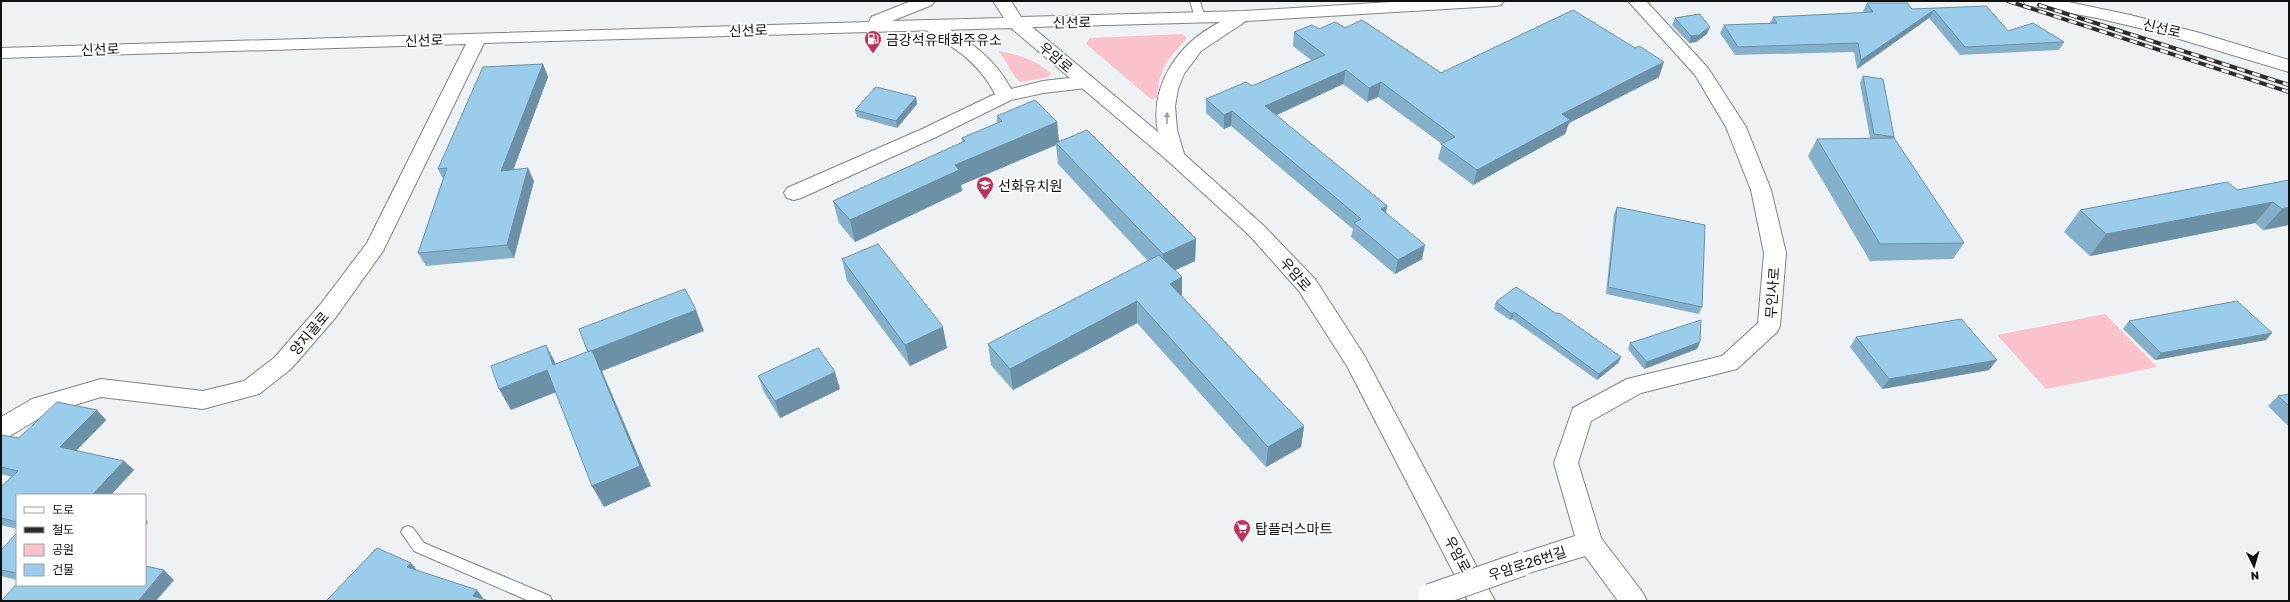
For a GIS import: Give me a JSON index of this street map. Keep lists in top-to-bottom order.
{
  "streets": {
    "main road": [
      "신선로",
      "우암로",
      "무인사로",
      "양지골로",
      "우암로26번길"
    ]
  },
  "crossings": [
    ["신선로", "우암로"],
    ["신선로", "양지골로"],
    ["무인사로", "우암로26번길"]
  ],
  "places": {
    "fuel station": ["금강석유태화주유소"],
    "school or university": ["선화유치원"],
    "supermarket": ["탑플러스마트"]
  },
  "legend": [
    "도로",
    "철도",
    "공원",
    "건물"
  ],
  "north": "bottom"
}
